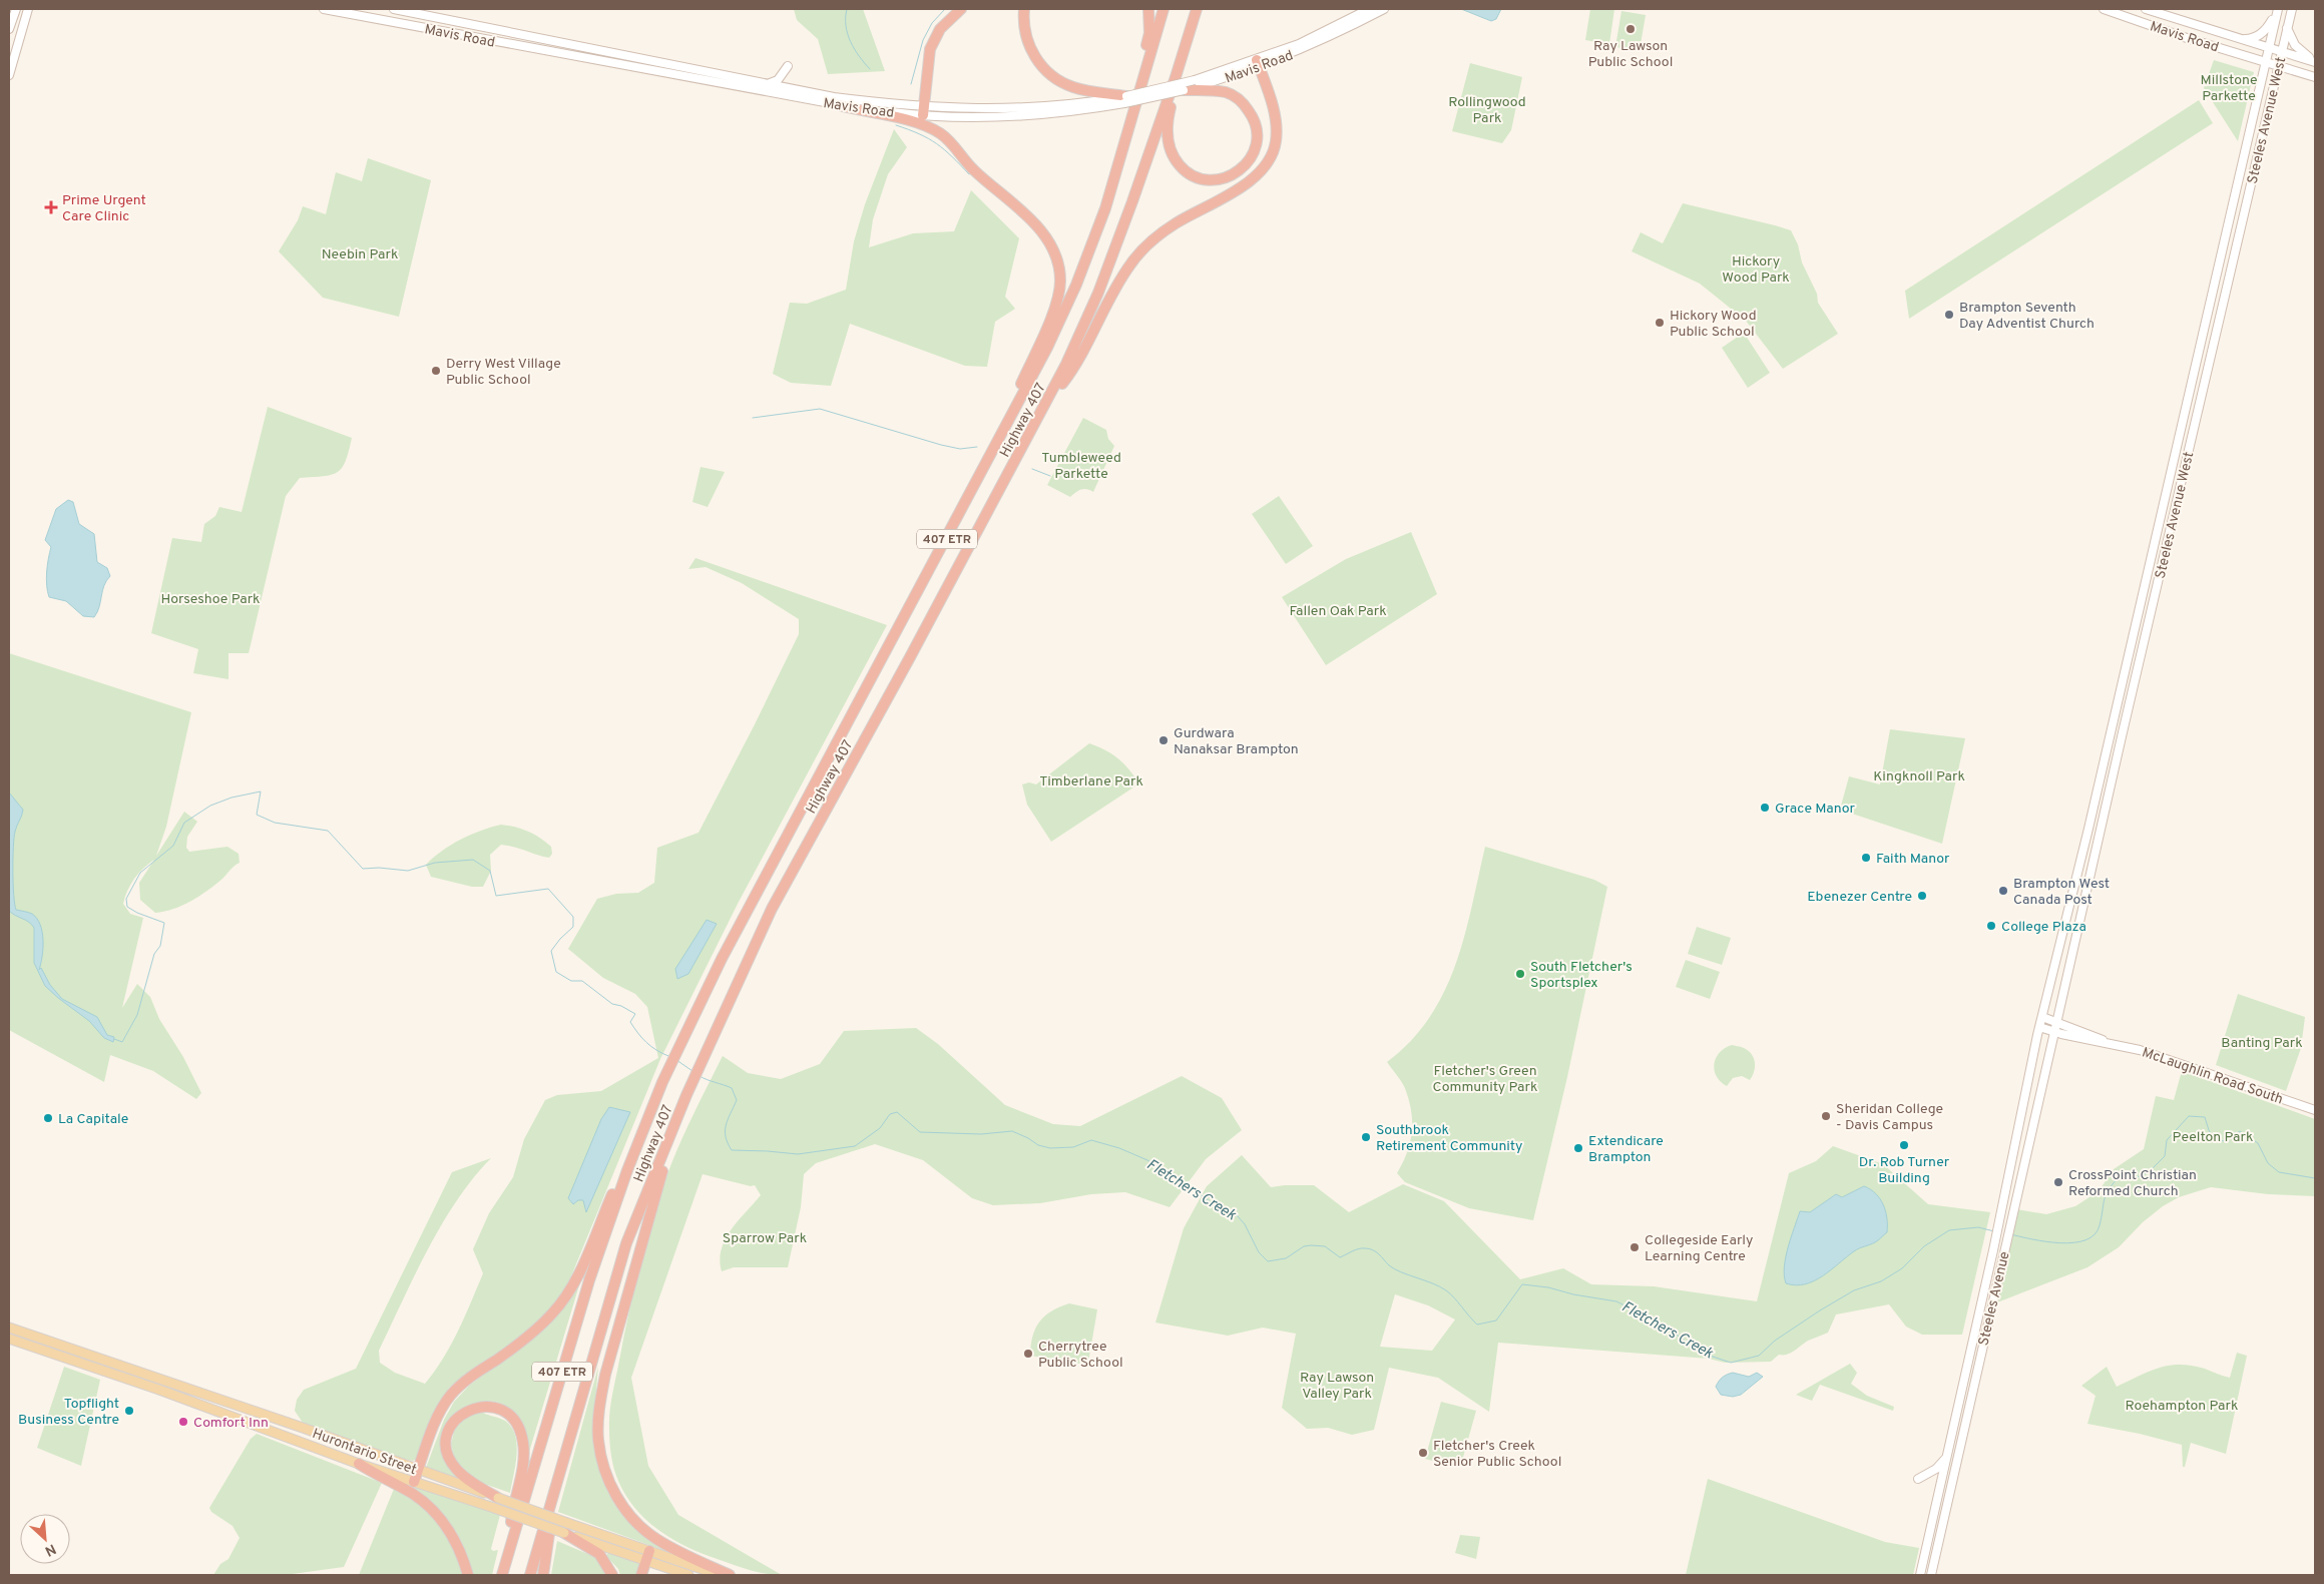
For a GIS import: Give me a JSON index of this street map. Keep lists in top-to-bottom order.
{
  "streets": {
    "highway": ["Highway 407", "407 ETR"],
    "main road": [
      "Mavis Road",
      "Steeles Avenue West",
      "McLaughlin Road South",
      "Steeles Avenue",
      "Hurontario Street"
    ]
  },
  "crossings": [
    ["Mavis Road", "Steeles Avenue West"],
    ["Steeles Avenue West", "McLaughlin Road South"],
    ["Steeles Avenue West", "Steeles Avenue"],
    ["McLaughlin Road South", "Steeles Avenue"]
  ],
  "water": ["Fletchers Creek"],
  "parks": [
    "Millstone Parkette",
    "Rollingwood Park",
    "Neebin Park",
    "Hickory Wood Park",
    "Tumbleweed Parkette",
    "Horseshoe Park",
    "Fallen Oak Park",
    "Kingknoll Park",
    "Timberlane Park",
    "Banting Park",
    "Fletcher's Green Community Park",
    "Peelton Park",
    "Sparrow Park",
    "Ray Lawson Valley Park",
    "Roehampton Park"
  ],
  "places": {
    "other": [
      "Ray Lawson Public School",
      "Brampton Seventh Day Adventist Church",
      "Hickory Wood Public School",
      "Derry West Village Public School",
      "Gurdwara Nanaksar Brampton",
      "Grace Manor",
      "Faith Manor",
      "Brampton West Canada Post",
      "Ebenezer Centre",
      "College Plaza",
      "South Fletcher's Sportsplex",
      "Sheridan College - Davis Campus",
      "La Capitale",
      "Southbrook Retirement Community",
      "Dr. Rob Turner Building",
      "Extendicare Brampton",
      "CrossPoint Christian Reformed Church",
      "Collegeside Early Learning Centre",
      "Cherrytree Public School",
      "Topflight Business Centre",
      "Comfort Inn",
      "Fletcher's Creek Senior Public School"
    ],
    "health": ["Prime Urgent Care Clinic"]
  },
  "north": "bottom right"
}
